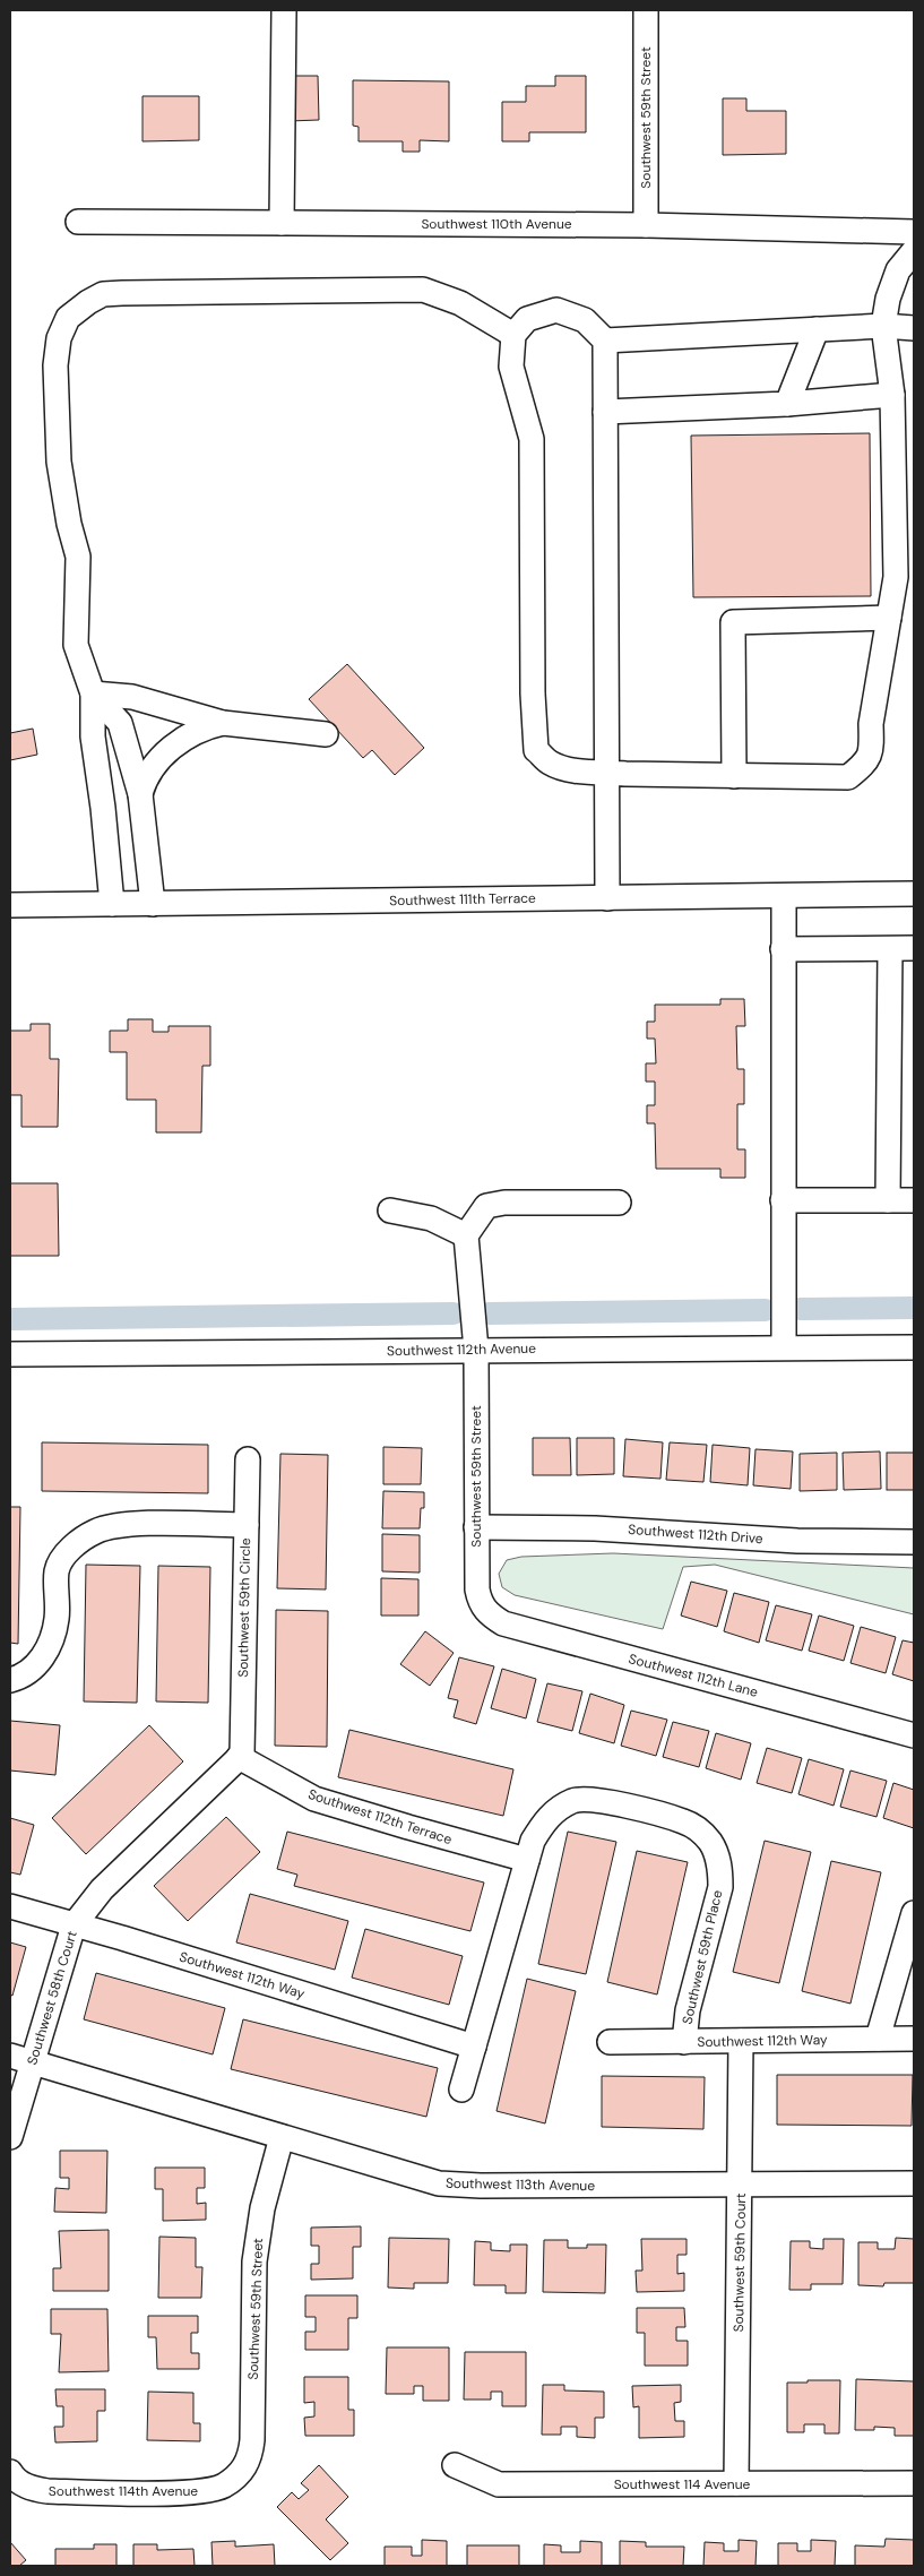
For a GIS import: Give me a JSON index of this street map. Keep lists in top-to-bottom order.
{
  "streets": {
    "street": [
      "Southwest 59th Street",
      "Southwest 110th Avenue",
      "Southwest 111th Terrace",
      "Southwest 112th Avenue",
      "Southwest 112th Drive",
      "Southwest 59th Circle",
      "Southwest 112th Lane",
      "Southwest 112th Terrace",
      "Southwest 59th Place",
      "Southwest 112th Way",
      "Southwest 58th Court",
      "Southwest 113th Avenue",
      "Southwest 59th Court",
      "Southwest 114 Avenue",
      "Southwest 114th Avenue"
    ]
  },
  "crossings": [
    ["Southwest 59th Street", "Southwest 110th Avenue"],
    ["Southwest 59th Street", "Southwest 112th Avenue"],
    ["Southwest 59th Street", "Southwest 112th Drive"],
    ["Southwest 59th Street", "Southwest 112th Lane"],
    ["Southwest 59th Street", "Southwest 113th Avenue"],
    ["Southwest 59th Street", "Southwest 114th Avenue"],
    ["Southwest 59th Circle", "Southwest 112th Terrace"],
    ["Southwest 59th Circle", "Southwest 58th Court"],
    ["Southwest 112th Terrace", "Southwest 59th Place"],
    ["Southwest 112th Terrace", "Southwest 58th Court"],
    ["Southwest 59th Place", "Southwest 112th Way"],
    ["Southwest 112th Way", "Southwest 58th Court"],
    ["Southwest 112th Way", "Southwest 59th Court"],
    ["Southwest 58th Court", "Southwest 113th Avenue"],
    ["Southwest 113th Avenue", "Southwest 59th Court"],
    ["Southwest 59th Court", "Southwest 114 Avenue"]
  ]
}
